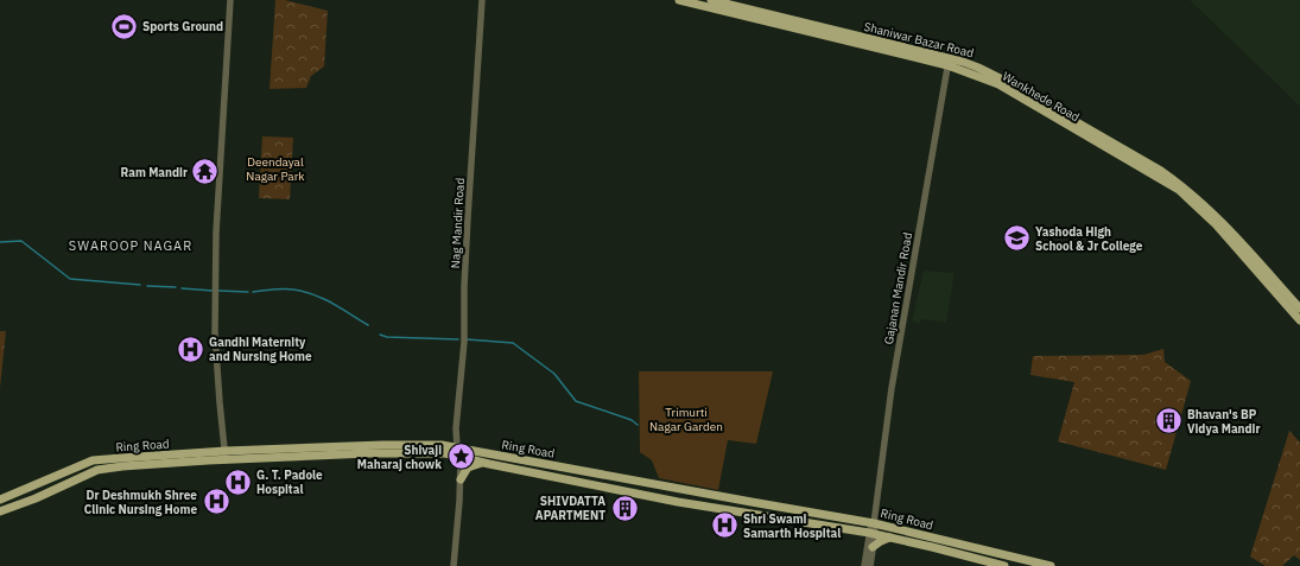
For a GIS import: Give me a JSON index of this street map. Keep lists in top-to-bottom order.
{
  "streets": {
    "main road": ["Shaniwar Bazar Road", "Wankhede Road", "Ring Road"],
    "street": ["Nag Mandir Road", "Gajanan Mandir Road"]
  },
  "crossings": [
    ["Shaniwar Bazar Road", "Wankhede Road"],
    ["Shaniwar Bazar Road", "Gajanan Mandir Road"],
    ["Wankhede Road", "Gajanan Mandir Road"],
    ["Nag Mandir Road", "Ring Road"],
    ["Gajanan Mandir Road", "Ring Road"]
  ],
  "districts": ["SWAROOP NAGAR"],
  "parks": ["Deendayal Nagar Park", "Trimurti Nagar Garden"],
  "places": {
    "sports": ["Sports Ground"],
    "temple": ["Ram Mandir"],
    "school or university": ["Yashoda High School & Jr College"],
    "hospital": [
      "Gandhi Maternity and Nursing Home",
      "G. T. Padole Hospital",
      "Dr Deshmukh Shree Clinic Nursing Home",
      "Shri Swami Samarth Hospital"
    ],
    "building": ["Bhavan's BP Vidya Mandir", "SHIVDATTA APARTMENT"],
    "place": ["Shivaji Maharaj chowk"]
  }
}
